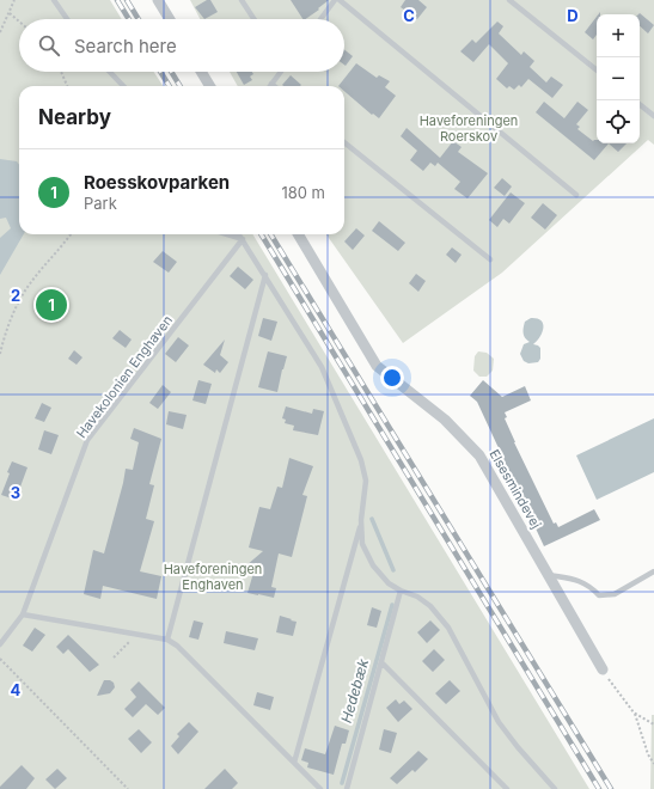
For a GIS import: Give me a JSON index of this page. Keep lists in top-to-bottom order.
{
  "streets": {
    "street": ["Elsesmindevej"],
    "lane": ["Havekolonien Enghaven"]
  },
  "water": ["Hedebæk"],
  "parks": ["Haveforeningen Roerskov", "Haveforeningen Enghaven"],
  "page": {
    "map_buttons": ["+", "−"],
    "search": "Search here",
    "heading": "Nearby",
    "list": [
      {
        "mark": "1",
        "name": "Roesskovparken",
        "note": "Park",
        "value": "180 m"
      }
    ],
    "pins": "1"
  },
  "grid": {
    "columns": ["C", "D"],
    "rows": ["2", "3", "4"]
  }
}
